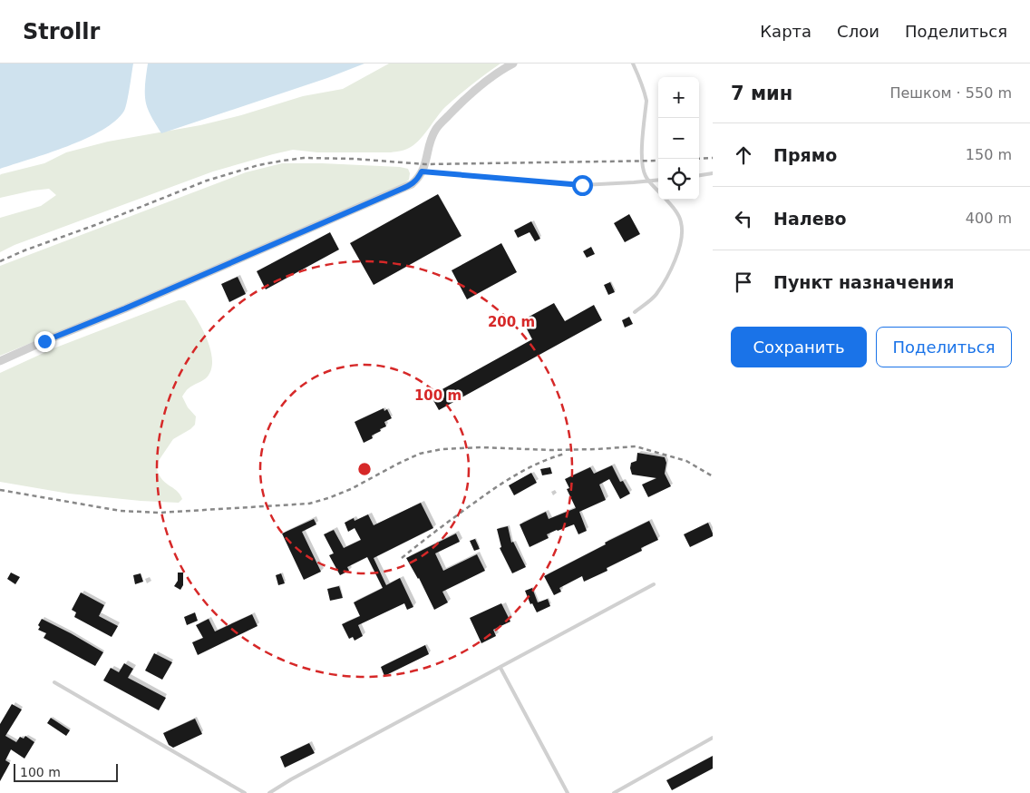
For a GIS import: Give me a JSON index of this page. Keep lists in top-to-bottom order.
{
  "scale_bar": "100 m",
  "page": {
    "header": "Strollr",
    "nav": ["Карта", "Слои", "Поделиться"],
    "heading": ["7 мин", "Пешком · 550 m"],
    "map_buttons": ["+", "−"],
    "list": [
      ["Прямо", "150 m"],
      ["Налево", "400 m"],
      "Пункт назначения"
    ],
    "buttons": ["Сохранить", "Поделиться"],
    "scale": "100 m"
  },
  "rings": ["200 m", "100 m"]
}
